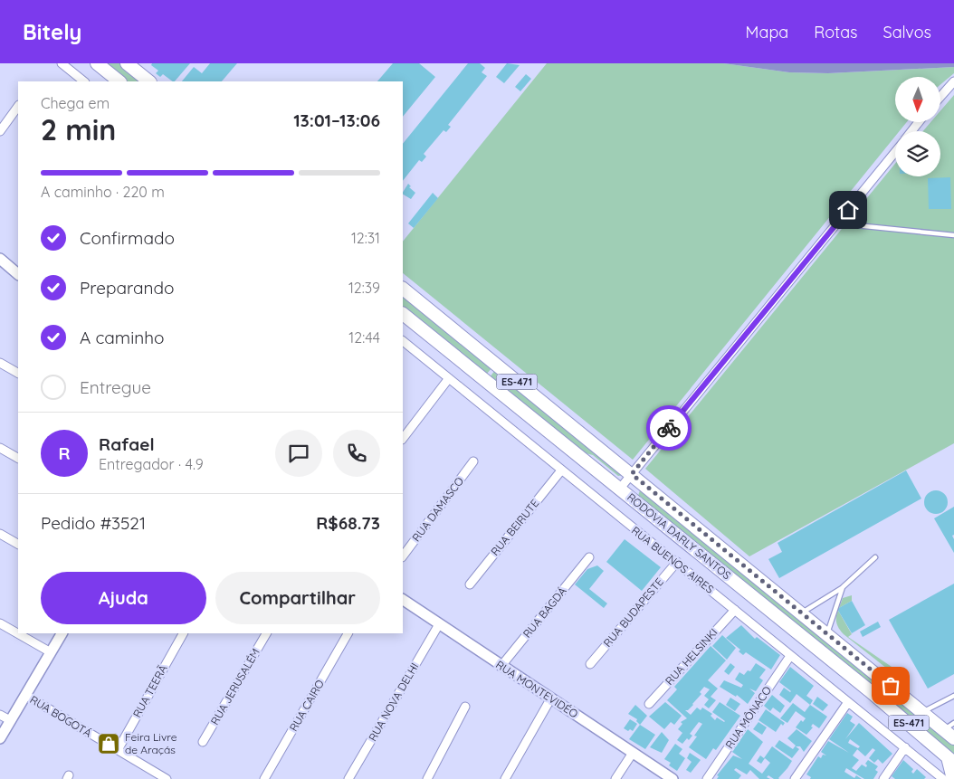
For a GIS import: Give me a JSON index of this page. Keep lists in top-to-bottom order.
{
  "streets": {
    "main road": ["ES-471", "RODOVIA DARLY SANTOS"],
    "street": [
      "RUA DAMASCO",
      "RUA BEIRUTE",
      "RUA BUENOS AIRES",
      "RUA BAGDÁ",
      "RUA BUDAPESTE",
      "RUA HELSINKI",
      "RUA JERUSALÉM",
      "RUA MONTEVIDÉO",
      "RUA TEERÃ",
      "RUA NOVA DELHI",
      "RUA CAIRO",
      "RUA BOGOTÁ",
      "RUA MÔNACO"
    ]
  },
  "crossings": [
    ["RUA BEIRUTE", "RUA BUENOS AIRES"],
    ["RUA BUENOS AIRES", "RUA BUDAPESTE"],
    ["RUA BUENOS AIRES", "RUA HELSINKI"],
    ["RUA BUENOS AIRES", "RUA MÔNACO"],
    ["RUA BAGDÁ", "RUA MONTEVIDÉO"],
    ["RUA MONTEVIDÉO", "RUA NOVA DELHI"],
    ["RUA TEERÃ", "RUA BOGOTÁ"]
  ],
  "places": {
    "shop": ["Feira Livre de Araçás"]
  },
  "north": "bottom",
  "page": {
    "header": "Bitely",
    "nav": ["Mapa", "Rotas", "Salvos"],
    "heading": ["2 min", "Chega em", "13:01–13:06"],
    "panel": [
      "Rafael",
      "Entregador · 4.9",
      "Pedido #3521",
      "R$68.73"
    ],
    "bar": "A caminho · 220 m",
    "list": [
      ["Confirmado", "12:31"],
      ["Preparando", "12:39"],
      ["A caminho", "12:44"],
      "Entregue"
    ],
    "round": "R",
    "buttons": ["Ajuda", "Compartilhar"]
  }
}
